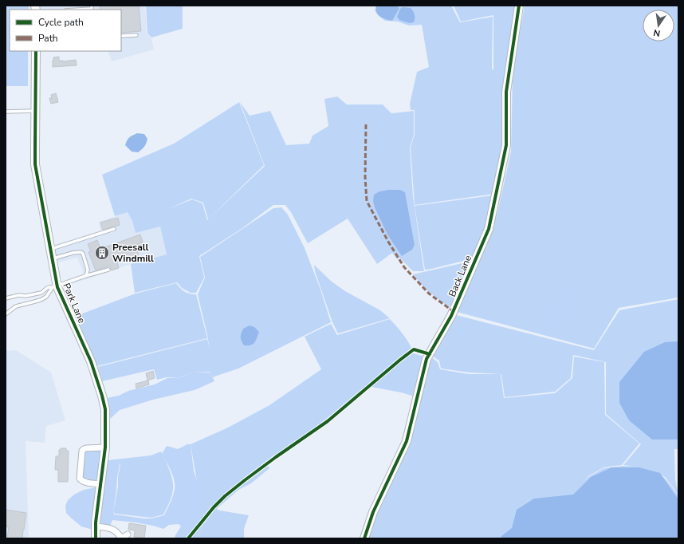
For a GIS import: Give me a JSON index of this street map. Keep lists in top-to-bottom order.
{
  "streets": {
    "street": ["Back Lane", "Park Lane"]
  },
  "places": {
    "building": ["Preesall Windmill"]
  },
  "legend": ["Cycle path", "Path"],
  "north": "bottom"
}
